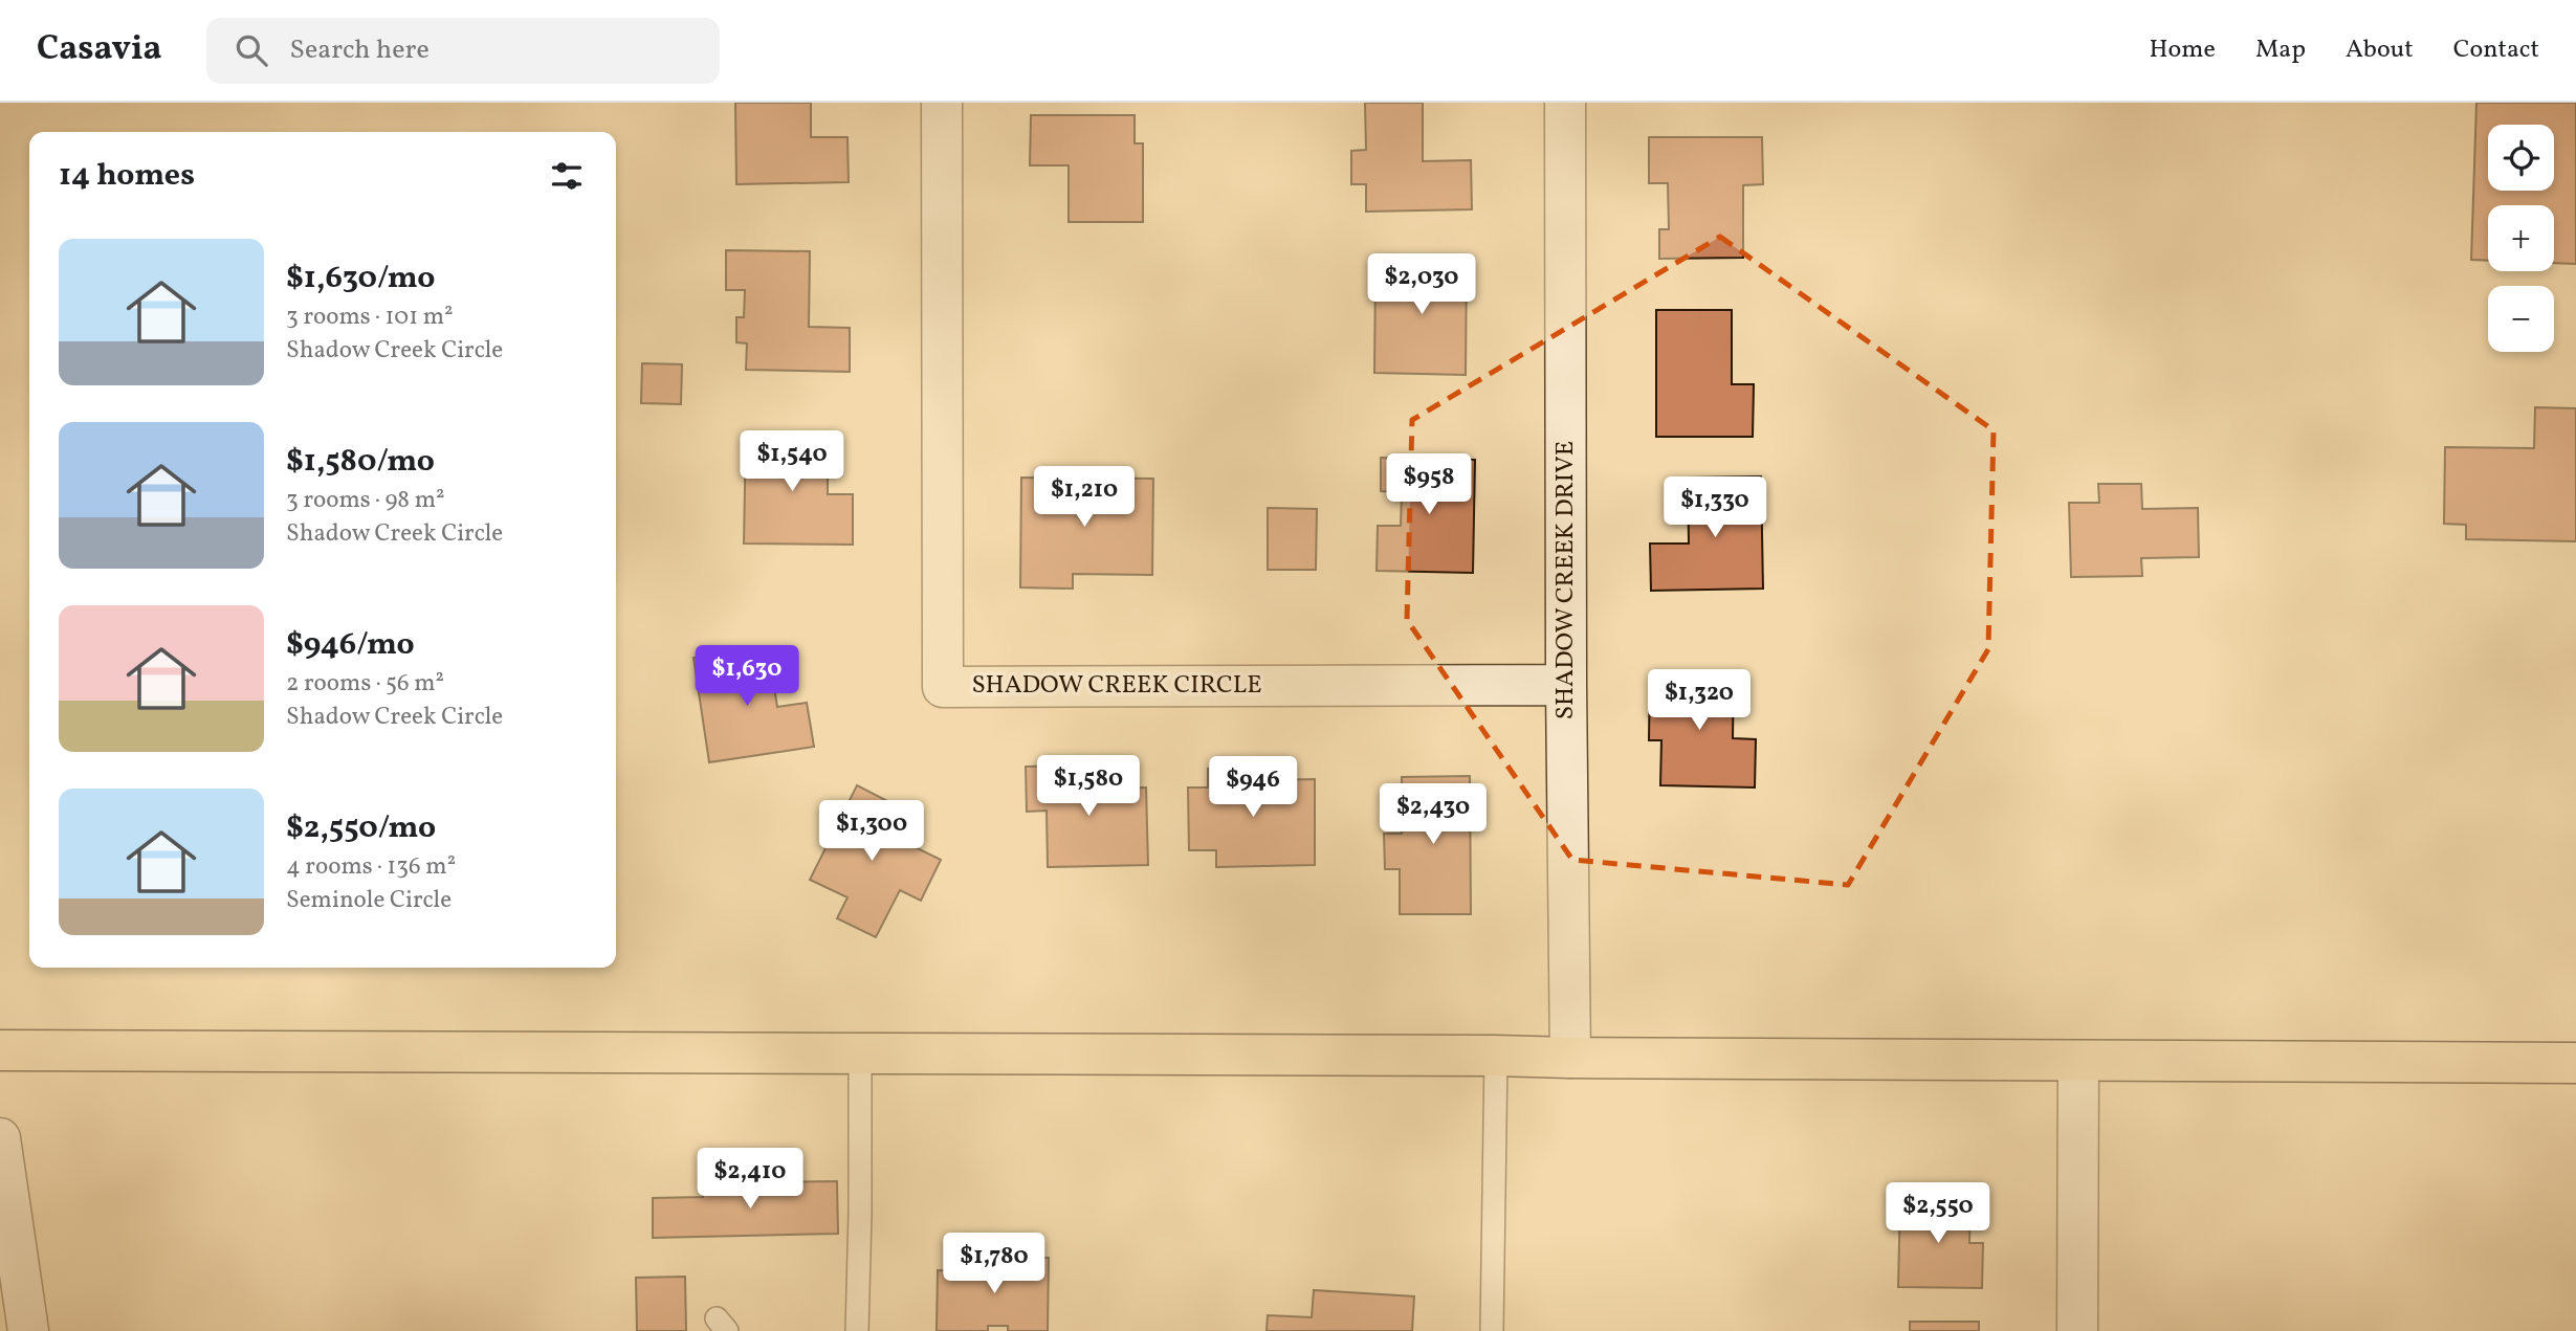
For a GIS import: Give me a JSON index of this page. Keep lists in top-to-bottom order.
{
  "streets": {
    "street": ["SHADOW CREEK DRIVE", "SHADOW CREEK CIRCLE"]
  },
  "crossings": [
    ["SHADOW CREEK DRIVE", "SHADOW CREEK CIRCLE"]
  ],
  "page": {
    "header": "Casavia",
    "search": "Search here",
    "nav": [
      "Home",
      "Map",
      "About",
      "Contact"
    ],
    "map_buttons": ["+", "−"],
    "heading": "14 homes",
    "list": [
      {
        "name": "$1,630/mo",
        "note": "3 rooms · 101 m² · Shadow Creek Circle"
      },
      {
        "name": "$1,580/mo",
        "note": "3 rooms · 98 m² · Shadow Creek Circle"
      },
      {
        "name": "$946/mo",
        "note": "2 rooms · 56 m² · Shadow Creek Circle"
      },
      {
        "name": "$2,550/mo",
        "note": "4 rooms · 136 m² · Seminole Circle"
      }
    ],
    "price": [
      "$2,030",
      "$1,540",
      "$958",
      "$1,210",
      "$1,330",
      "$1,630",
      "$1,320",
      "$1,580",
      "$946",
      "$2,430",
      "$1,300",
      "$2,410",
      "$2,550",
      "$1,780"
    ]
  }
}
